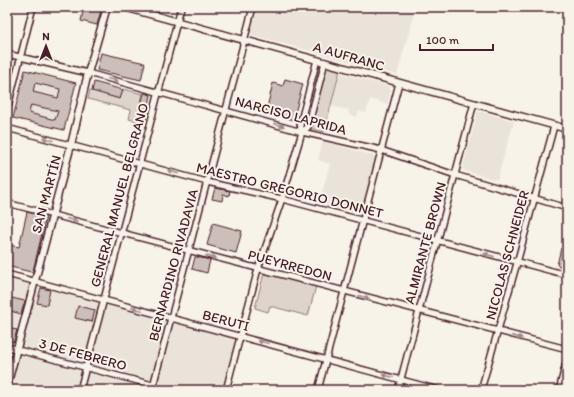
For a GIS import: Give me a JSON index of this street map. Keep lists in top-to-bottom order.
{
  "streets": {
    "main road": ["A AUFRANC", "SAN MARTÍN"],
    "street": [
      "NARCISO LAPRIDA",
      "MAESTRO GREGORIO DONNET",
      "GENERAL MANUEL BELGRANO",
      "ALMIRANTE BROWN",
      "NICOLAS SCHNEIDER",
      "BERNARDINO RIVADAVIA",
      "PUEYRREDON",
      "BERUTI",
      "3 DE FEBRERO"
    ]
  },
  "crossings": [
    ["A AUFRANC", "GENERAL MANUEL BELGRANO"],
    ["A AUFRANC", "ALMIRANTE BROWN"],
    ["A AUFRANC", "NICOLAS SCHNEIDER"],
    ["A AUFRANC", "BERNARDINO RIVADAVIA"],
    ["NARCISO LAPRIDA", "SAN MARTÍN"],
    ["NARCISO LAPRIDA", "GENERAL MANUEL BELGRANO"],
    ["NARCISO LAPRIDA", "ALMIRANTE BROWN"],
    ["NARCISO LAPRIDA", "NICOLAS SCHNEIDER"],
    ["NARCISO LAPRIDA", "BERNARDINO RIVADAVIA"],
    ["MAESTRO GREGORIO DONNET", "SAN MARTÍN"],
    ["MAESTRO GREGORIO DONNET", "GENERAL MANUEL BELGRANO"],
    ["MAESTRO GREGORIO DONNET", "ALMIRANTE BROWN"],
    ["MAESTRO GREGORIO DONNET", "NICOLAS SCHNEIDER"],
    ["MAESTRO GREGORIO DONNET", "BERNARDINO RIVADAVIA"],
    ["SAN MARTÍN", "PUEYRREDON"],
    ["SAN MARTÍN", "BERUTI"],
    ["SAN MARTÍN", "3 DE FEBRERO"],
    ["GENERAL MANUEL BELGRANO", "PUEYRREDON"],
    ["GENERAL MANUEL BELGRANO", "BERUTI"],
    ["GENERAL MANUEL BELGRANO", "3 DE FEBRERO"],
    ["ALMIRANTE BROWN", "PUEYRREDON"],
    ["ALMIRANTE BROWN", "BERUTI"],
    ["NICOLAS SCHNEIDER", "PUEYRREDON"],
    ["BERNARDINO RIVADAVIA", "PUEYRREDON"],
    ["BERNARDINO RIVADAVIA", "BERUTI"],
    ["BERNARDINO RIVADAVIA", "3 DE FEBRERO"]
  ],
  "one_way": ["MAESTRO GREGORIO DONNET", "PUEYRREDON", "BERUTI"],
  "scale_bar": "100 m",
  "north": "top"
}
